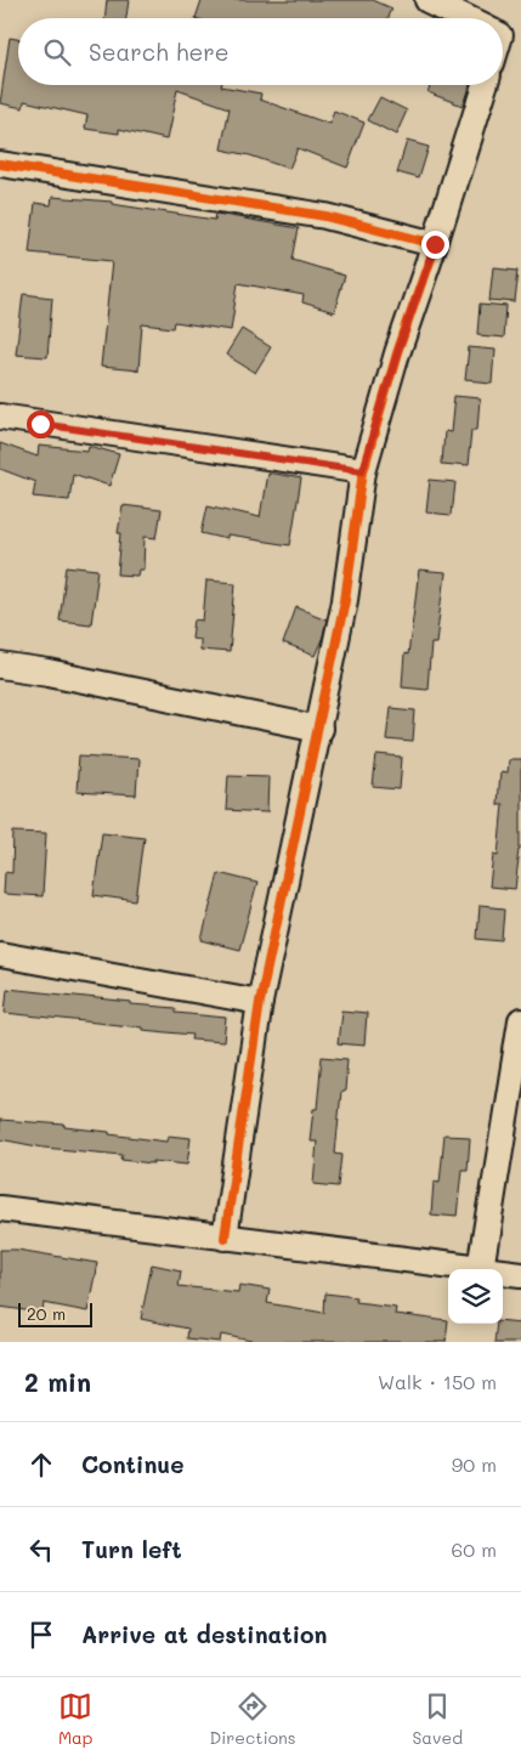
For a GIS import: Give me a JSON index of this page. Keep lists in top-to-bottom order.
{
  "scale_bar": "20 m",
  "page": {
    "search": "Search here",
    "scale": "20 m",
    "heading": ["2 min", "Walk · 150 m"],
    "list": [
      ["Continue", "90 m"],
      ["Turn left", "60 m"],
      "Arrive at destination"
    ],
    "nav": ["Map", "Directions", "Saved"]
  }
}
